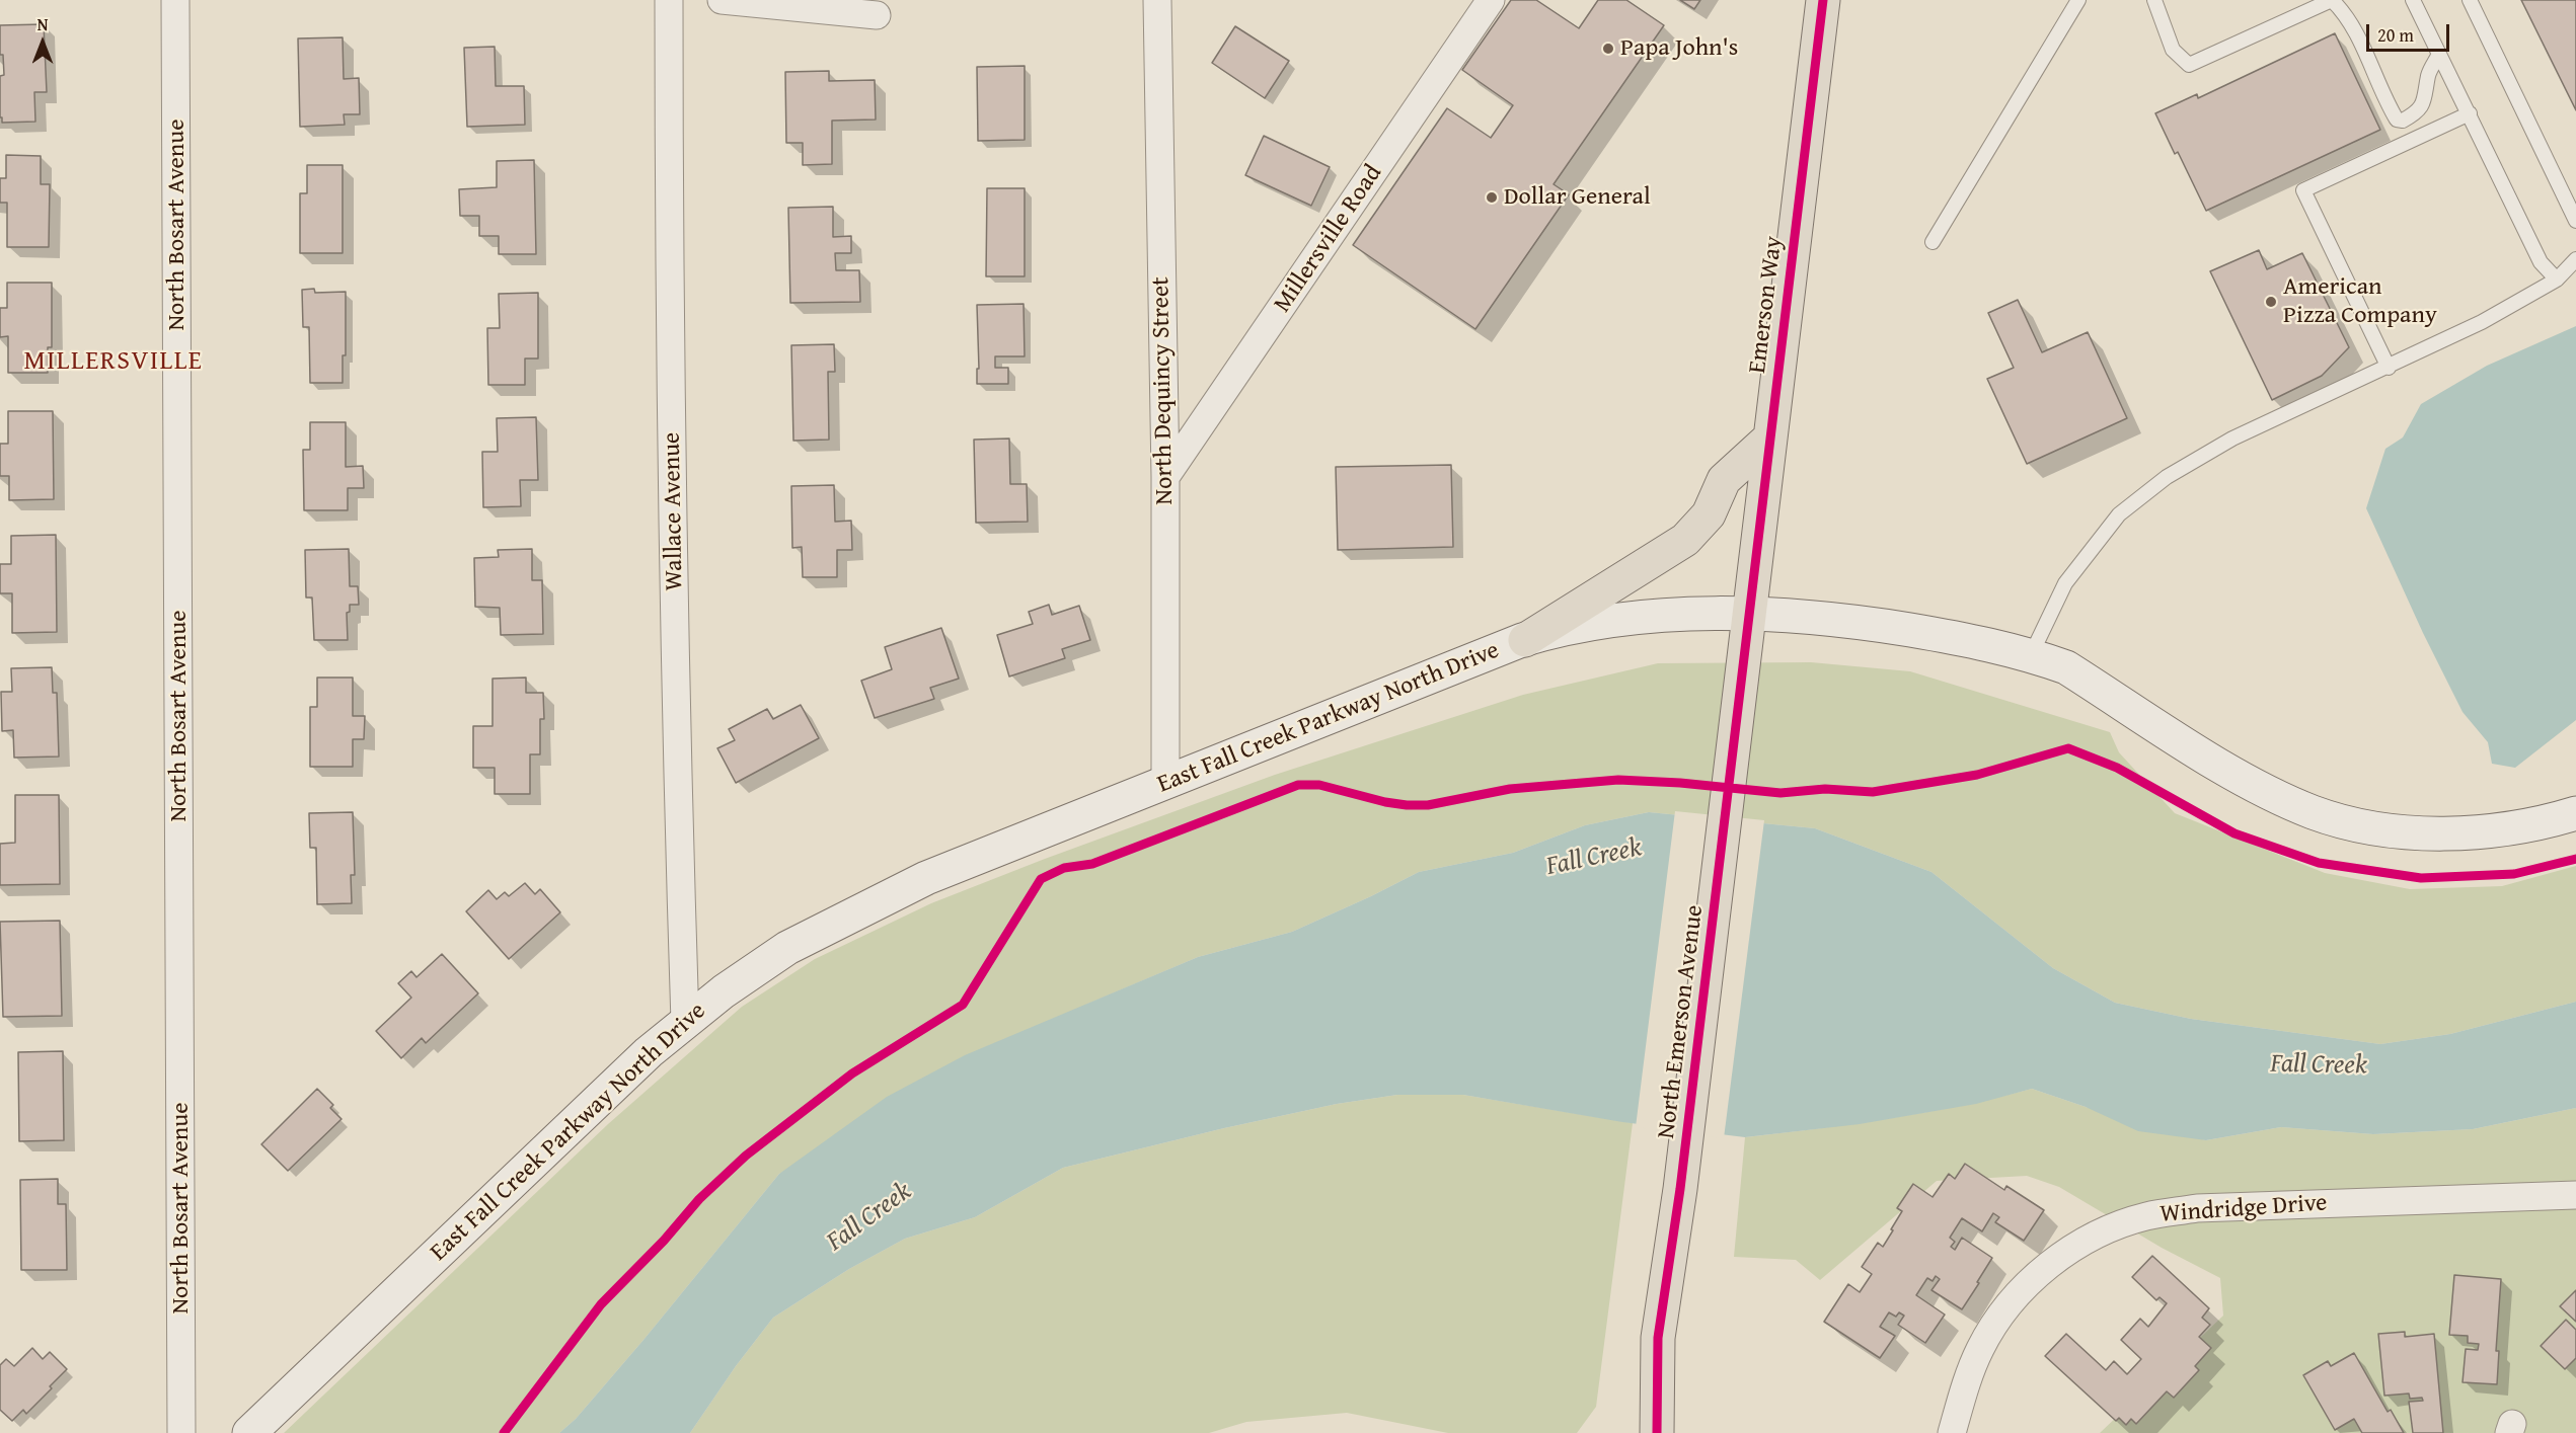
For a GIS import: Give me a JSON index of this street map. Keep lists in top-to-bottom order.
{
  "streets": {
    "main road": ["Emerson Way", "East Fall Creek Parkway North Drive", "North Emerson Avenue"],
    "street": [
      "North Bosart Avenue",
      "Millersville Road",
      "North Dequincy Street",
      "Wallace Avenue",
      "Windridge Drive"
    ]
  },
  "crossings": [
    ["Millersville Road", "North Dequincy Street"],
    ["Emerson Way", "East Fall Creek Parkway North Drive"],
    ["Emerson Way", "North Emerson Avenue"],
    ["North Dequincy Street", "East Fall Creek Parkway North Drive"],
    ["Wallace Avenue", "East Fall Creek Parkway North Drive"],
    ["East Fall Creek Parkway North Drive", "North Emerson Avenue"]
  ],
  "districts": ["MILLERSVILLE"],
  "water": ["Fall Creek"],
  "places": ["Papa John's", "Dollar General", "American Pizza Company"],
  "scale_bar": "20 m",
  "north": "top"
}
